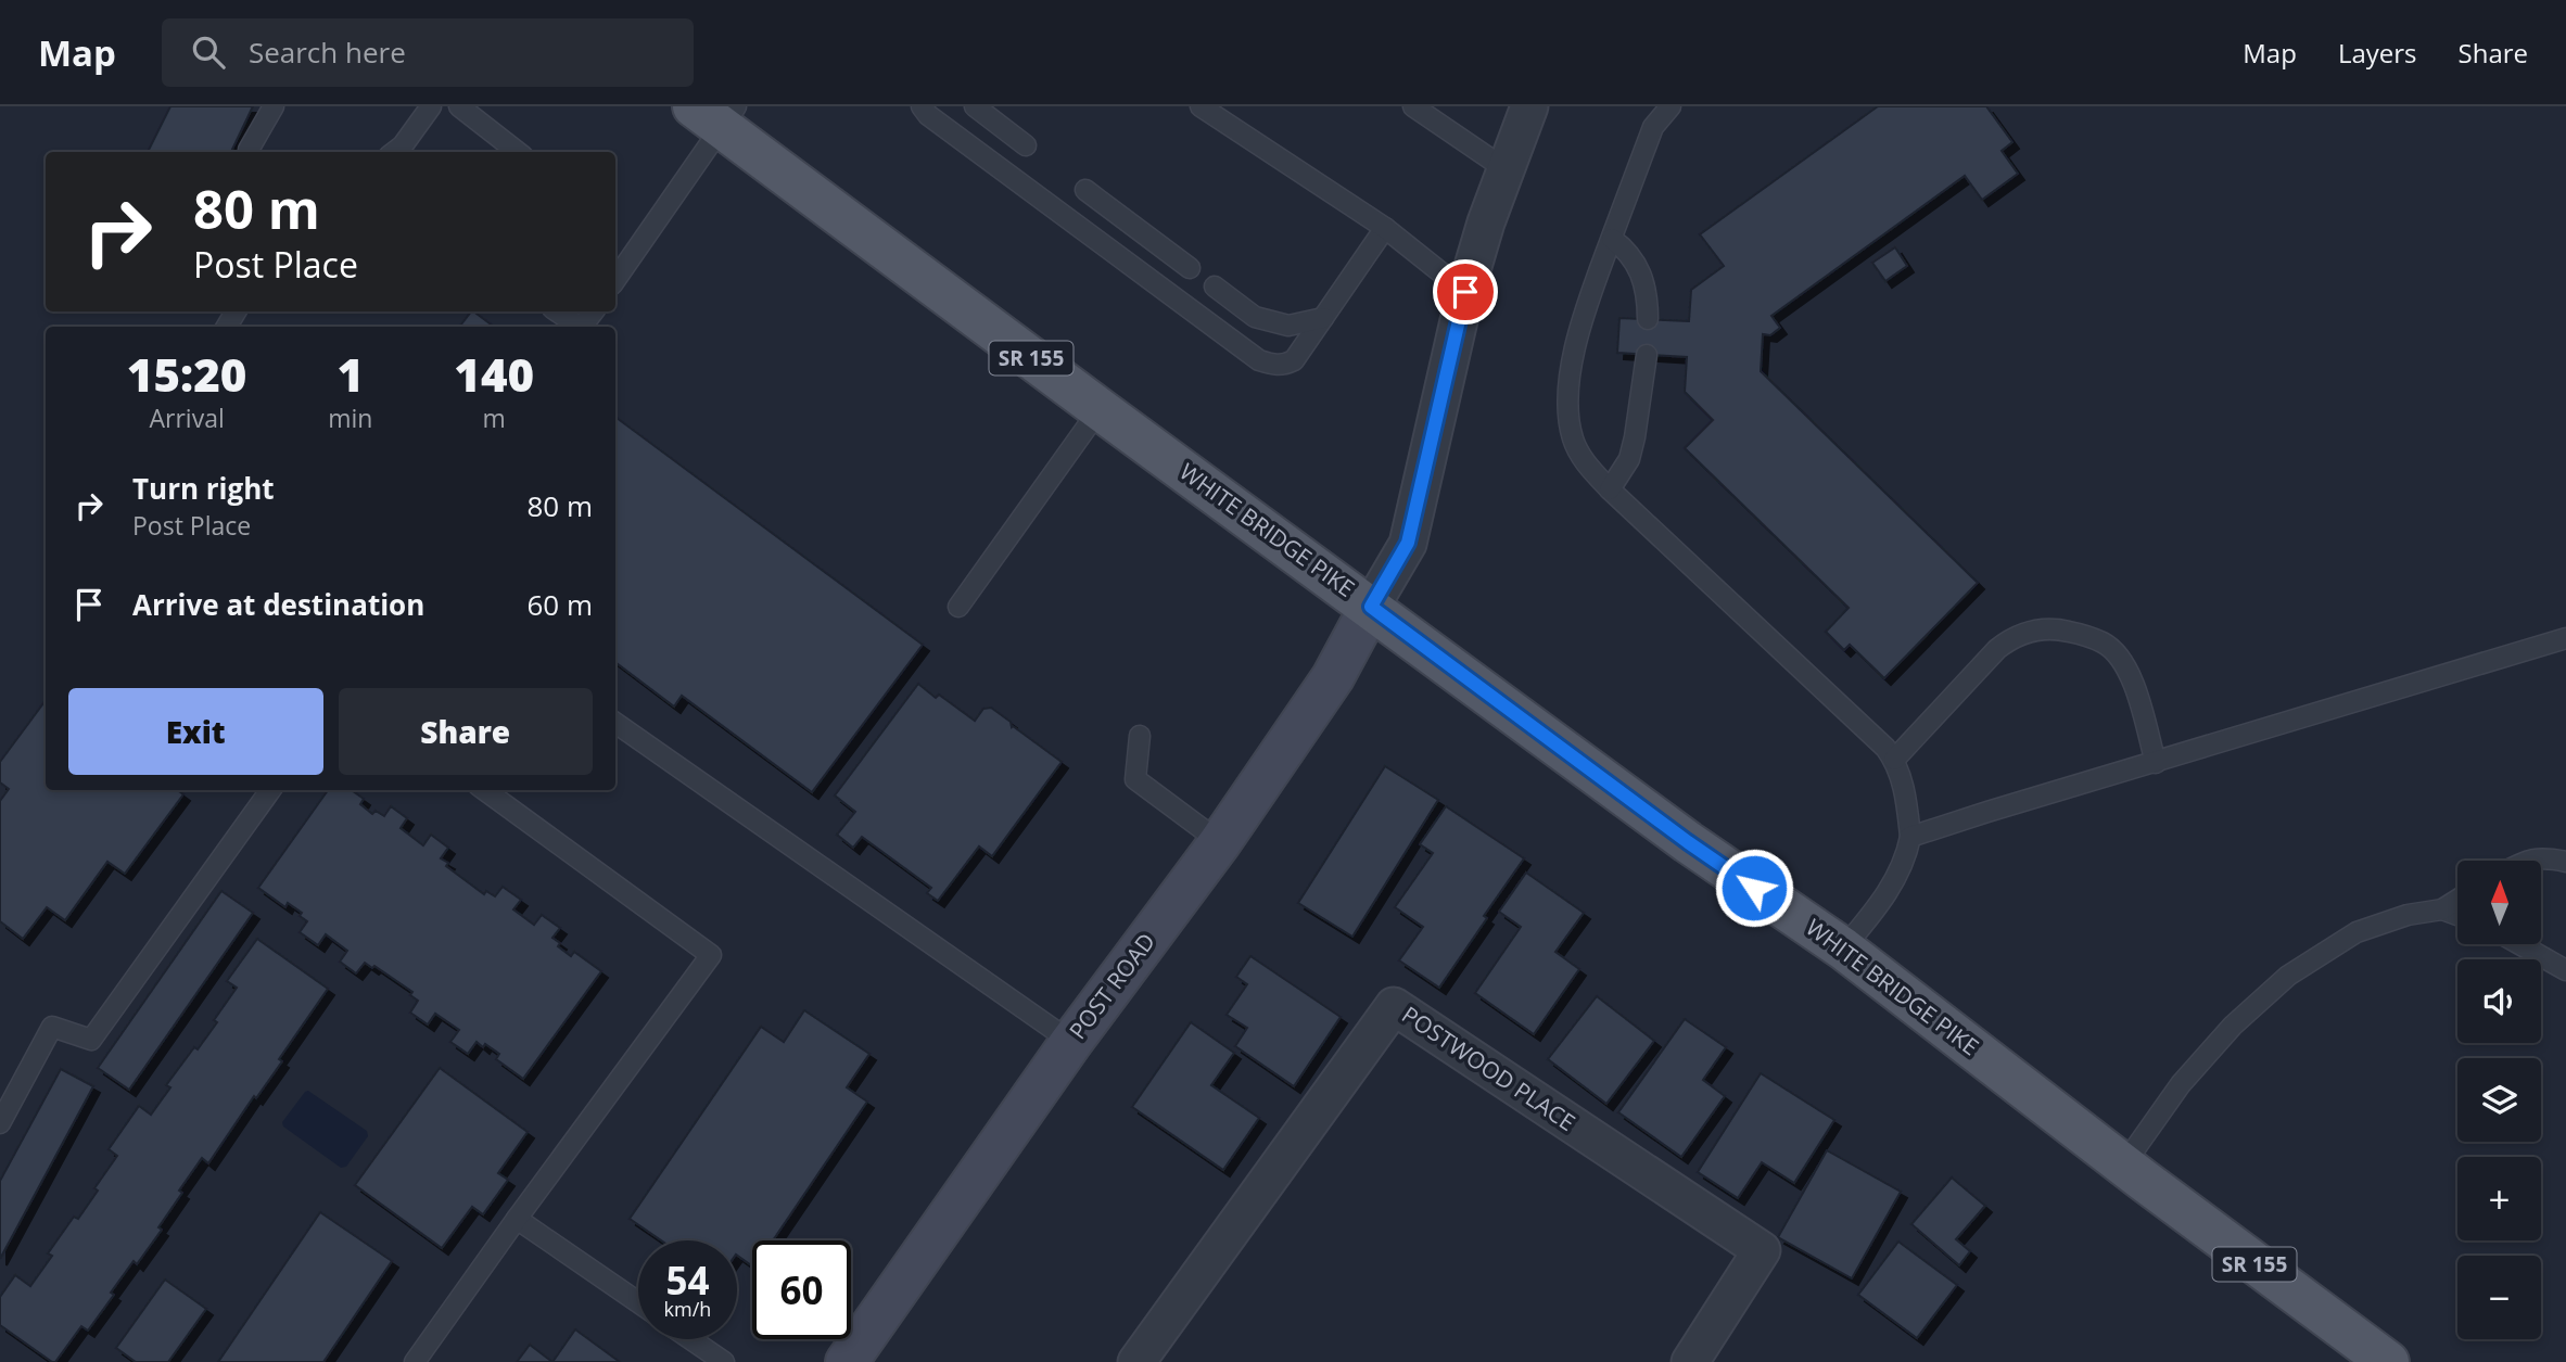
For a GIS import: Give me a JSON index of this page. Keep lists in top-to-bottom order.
{
  "streets": {
    "main road": ["SR 155", "WHITE BRIDGE PIKE"],
    "street": ["POST ROAD", "POSTWOOD PLACE"]
  },
  "crossings": [
    ["WHITE BRIDGE PIKE", "POST ROAD"]
  ],
  "north": "top",
  "page": {
    "header": "Map",
    "search": "Search here",
    "nav": ["Map", "Layers", "Share"],
    "turn": ["80 m", "Post Place"],
    "eta": [
      "15:20",
      "Arrival",
      "1",
      "min",
      "140",
      "m"
    ],
    "list": [
      {
        "name": "Turn right",
        "note": "Post Place",
        "value": "80 m"
      },
      {
        "name": "Arrive at destination",
        "value": "60 m"
      }
    ],
    "buttons": ["Exit", "Share"],
    "map_buttons": ["+", "−"],
    "speed": "54 km/h",
    "limit": "60"
  }
}
